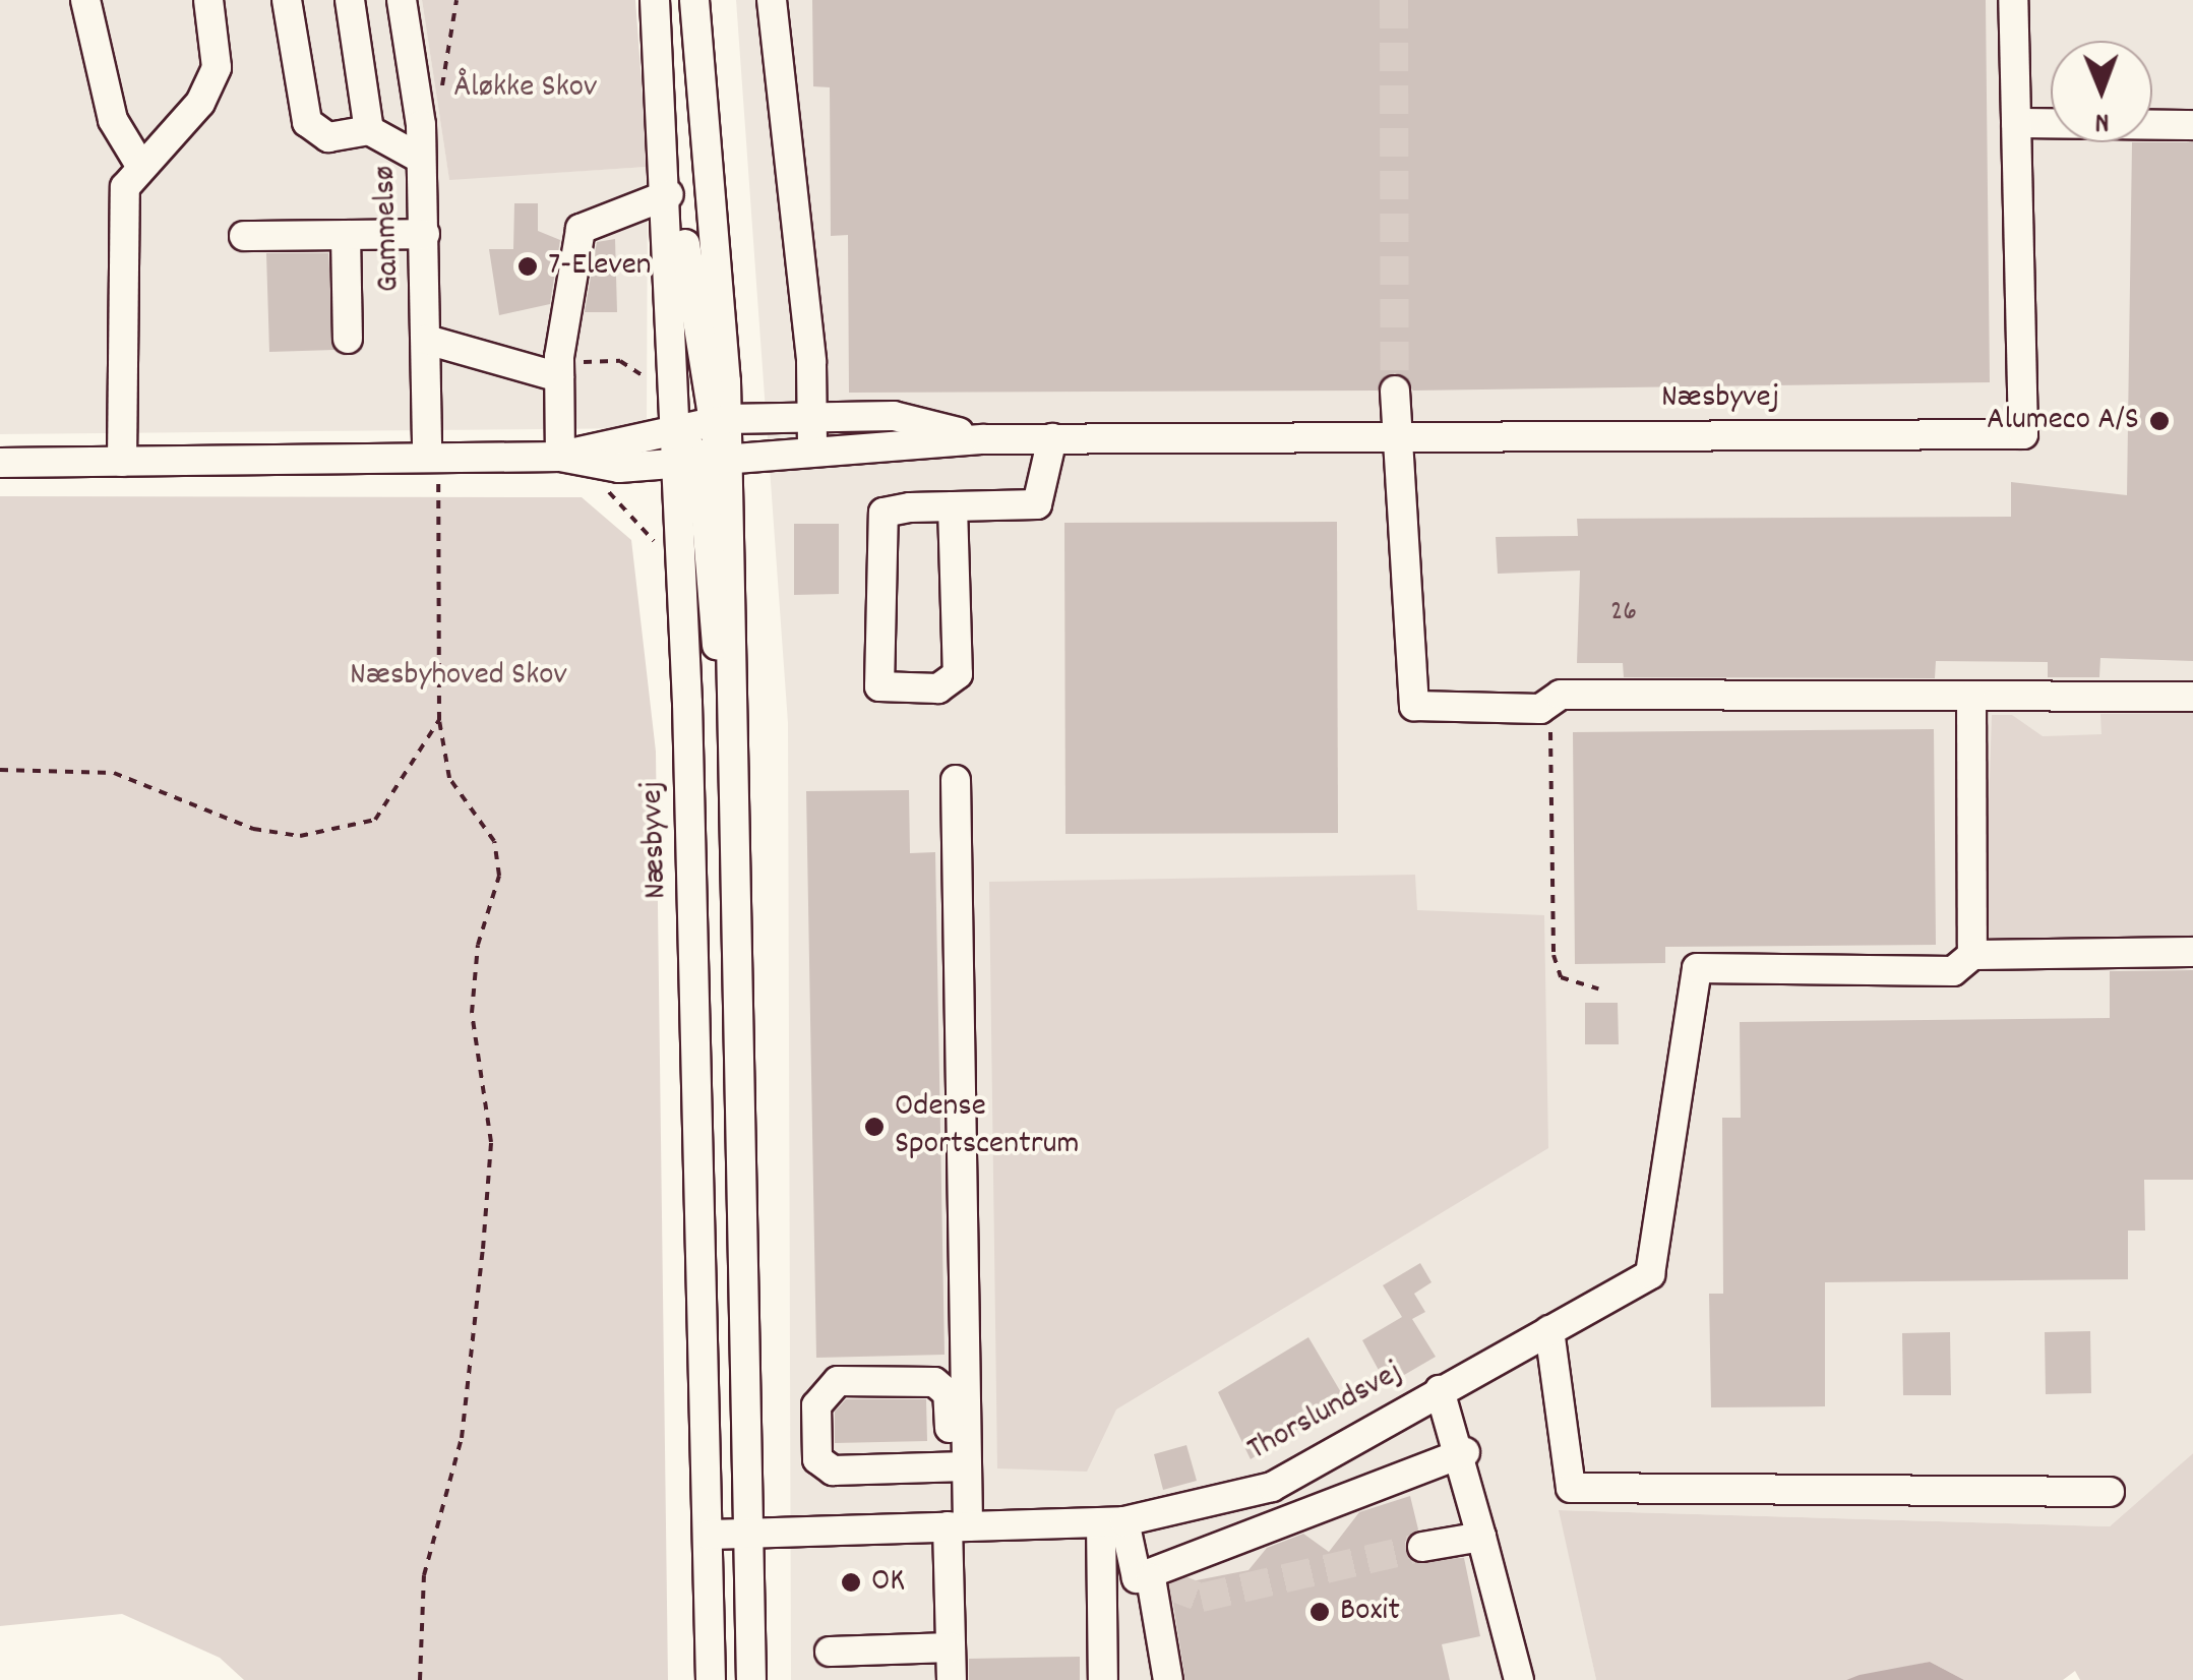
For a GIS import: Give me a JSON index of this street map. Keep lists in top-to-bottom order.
{
  "streets": {
    "street": ["Gammelsø", "Næsbyvej", "Thorslundsvej"]
  },
  "crossings": [
    ["Næsbyvej", "Thorslundsvej"]
  ],
  "parks": ["Åløkke Skov", "Næsbyhoved Skov"],
  "places": [
    "7-Eleven",
    "Alumeco A/S",
    "Odense Sportscentrum",
    "OK",
    "Boxit"
  ],
  "house_numbers": ["26"],
  "north": "bottom"
}
